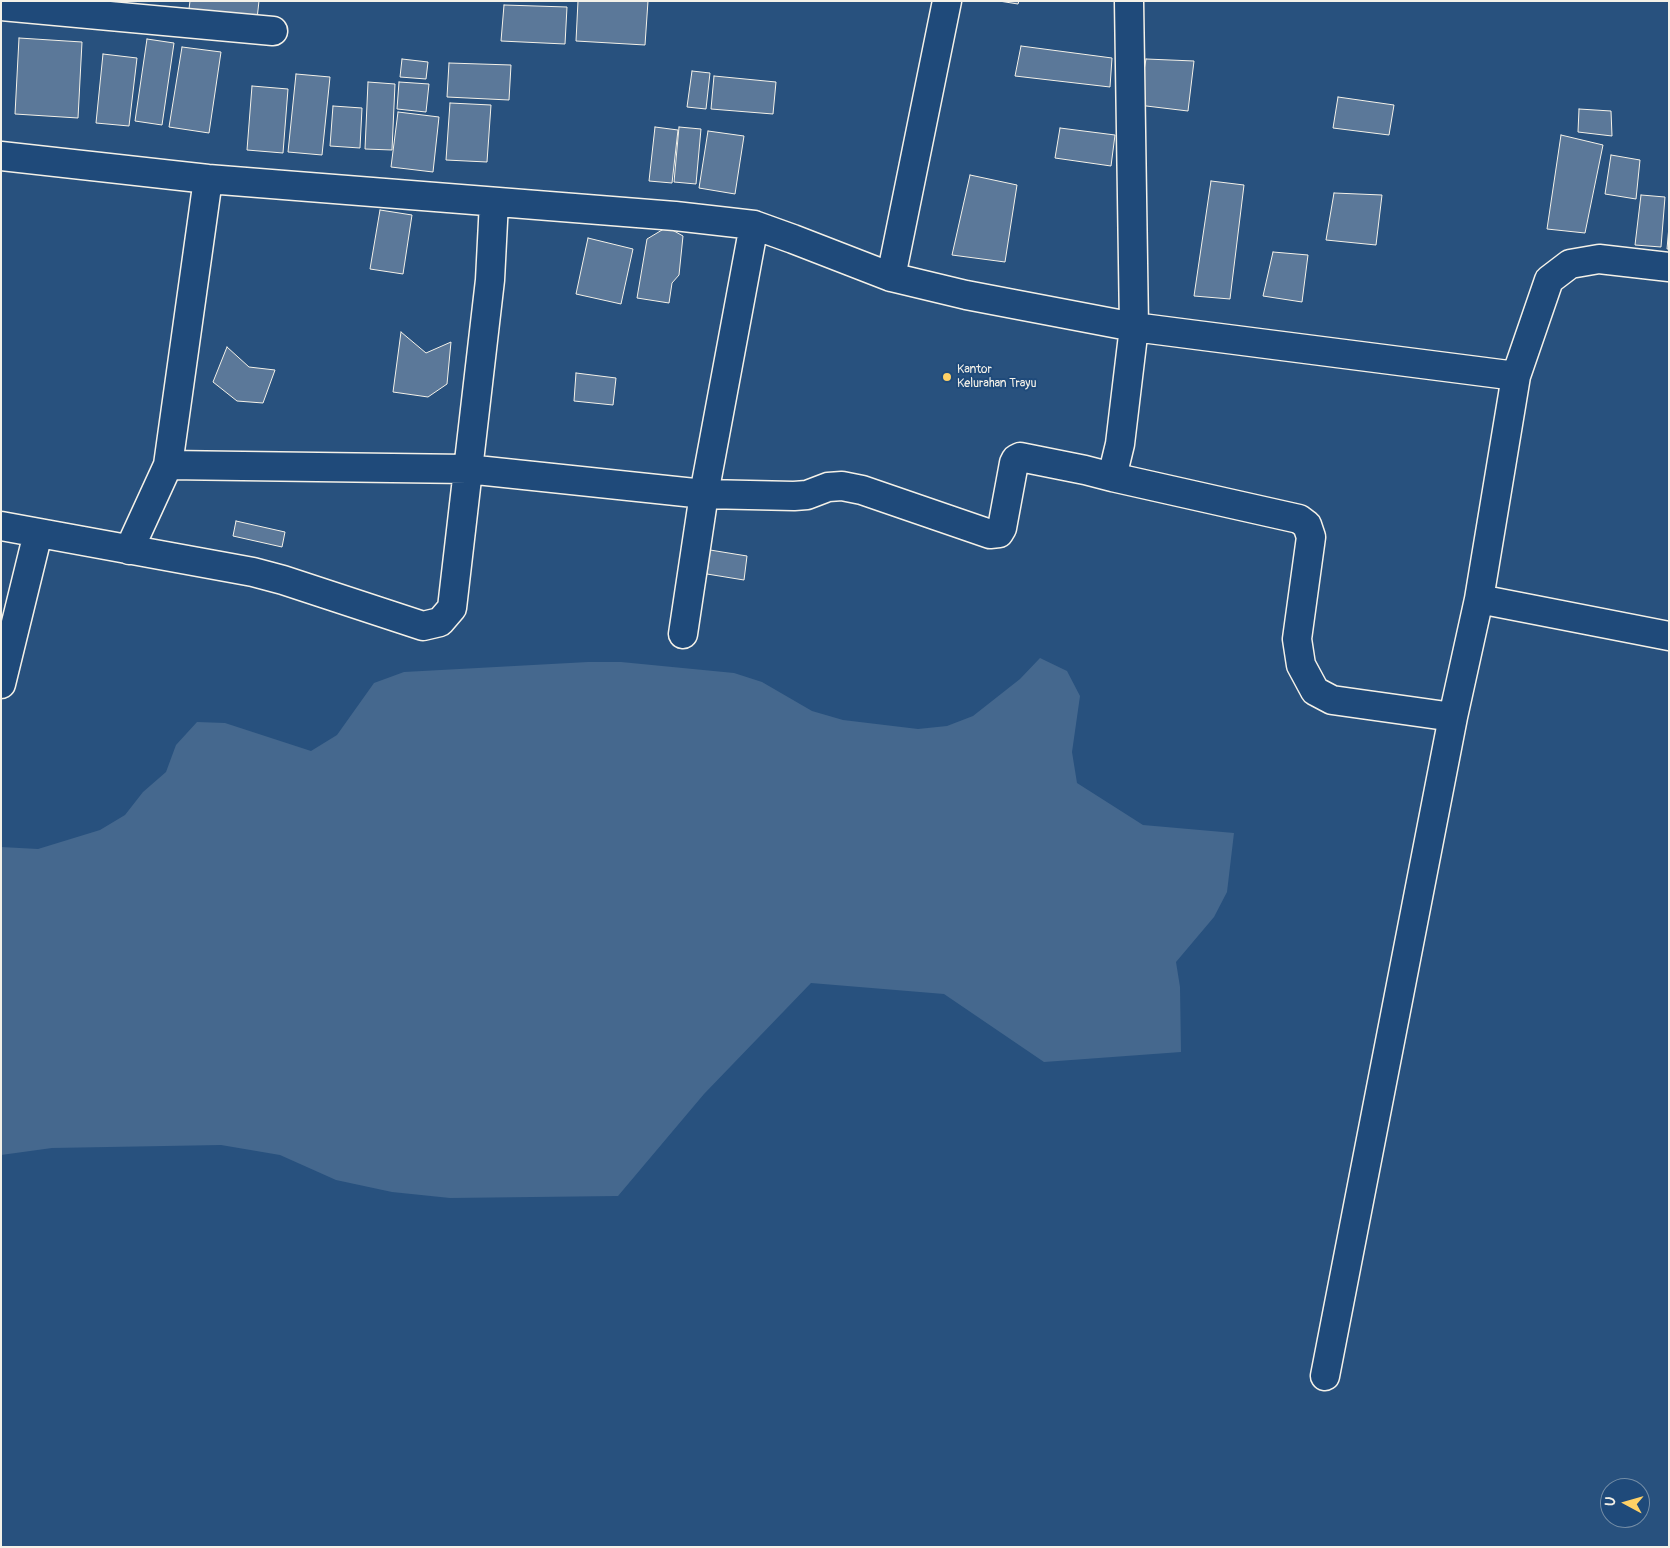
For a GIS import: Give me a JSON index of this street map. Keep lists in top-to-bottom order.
{
  "places": ["Kantor Kelurahan Trayu"],
  "north": "left"
}
